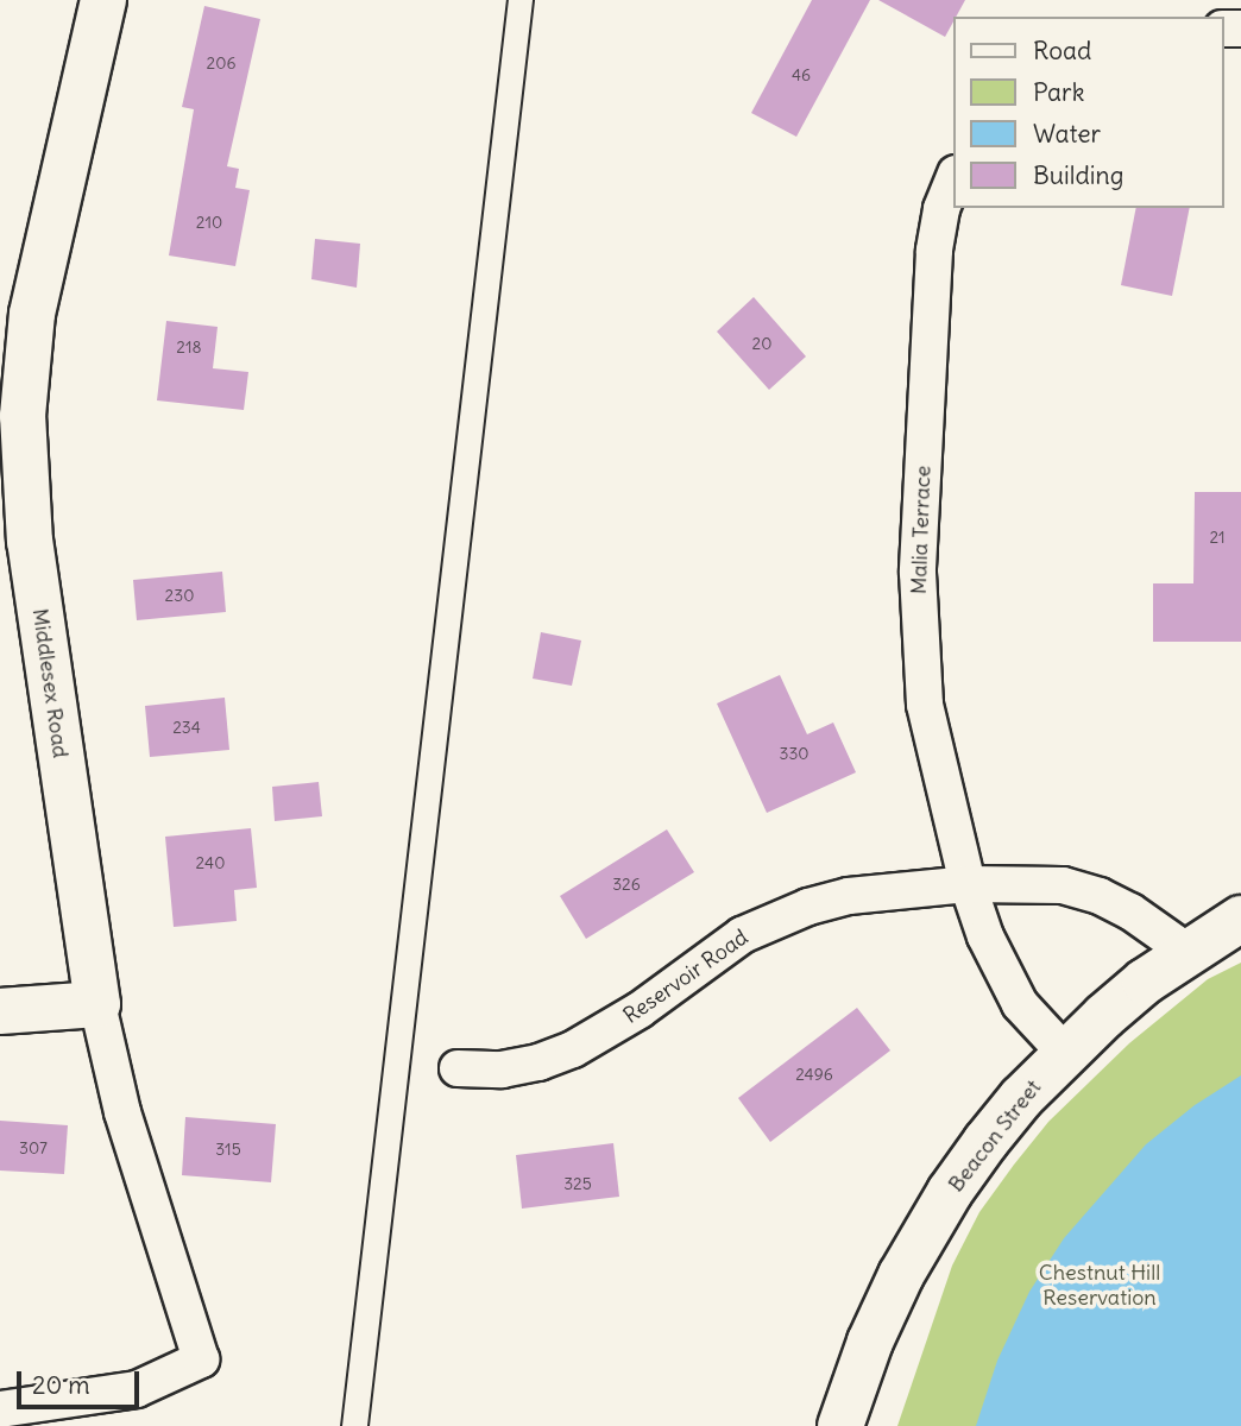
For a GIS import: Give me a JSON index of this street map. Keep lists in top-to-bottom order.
{
  "streets": {
    "street": [
      "Malia Terrace",
      "Middlesex Road",
      "Reservoir Road",
      "Beacon Street"
    ]
  },
  "crossings": [
    ["Malia Terrace", "Reservoir Road"],
    ["Reservoir Road", "Beacon Street"]
  ],
  "parks": ["Chestnut Hill Reservation"],
  "house_numbers": [
    "206",
    "46",
    "210",
    "20",
    "218",
    "21",
    "230",
    "234",
    "330",
    "240",
    "326",
    "2496",
    "307",
    "315",
    "325"
  ],
  "legend": [
    "Road",
    "Park",
    "Water",
    "Building"
  ],
  "scale_bar": "20 m"
}
